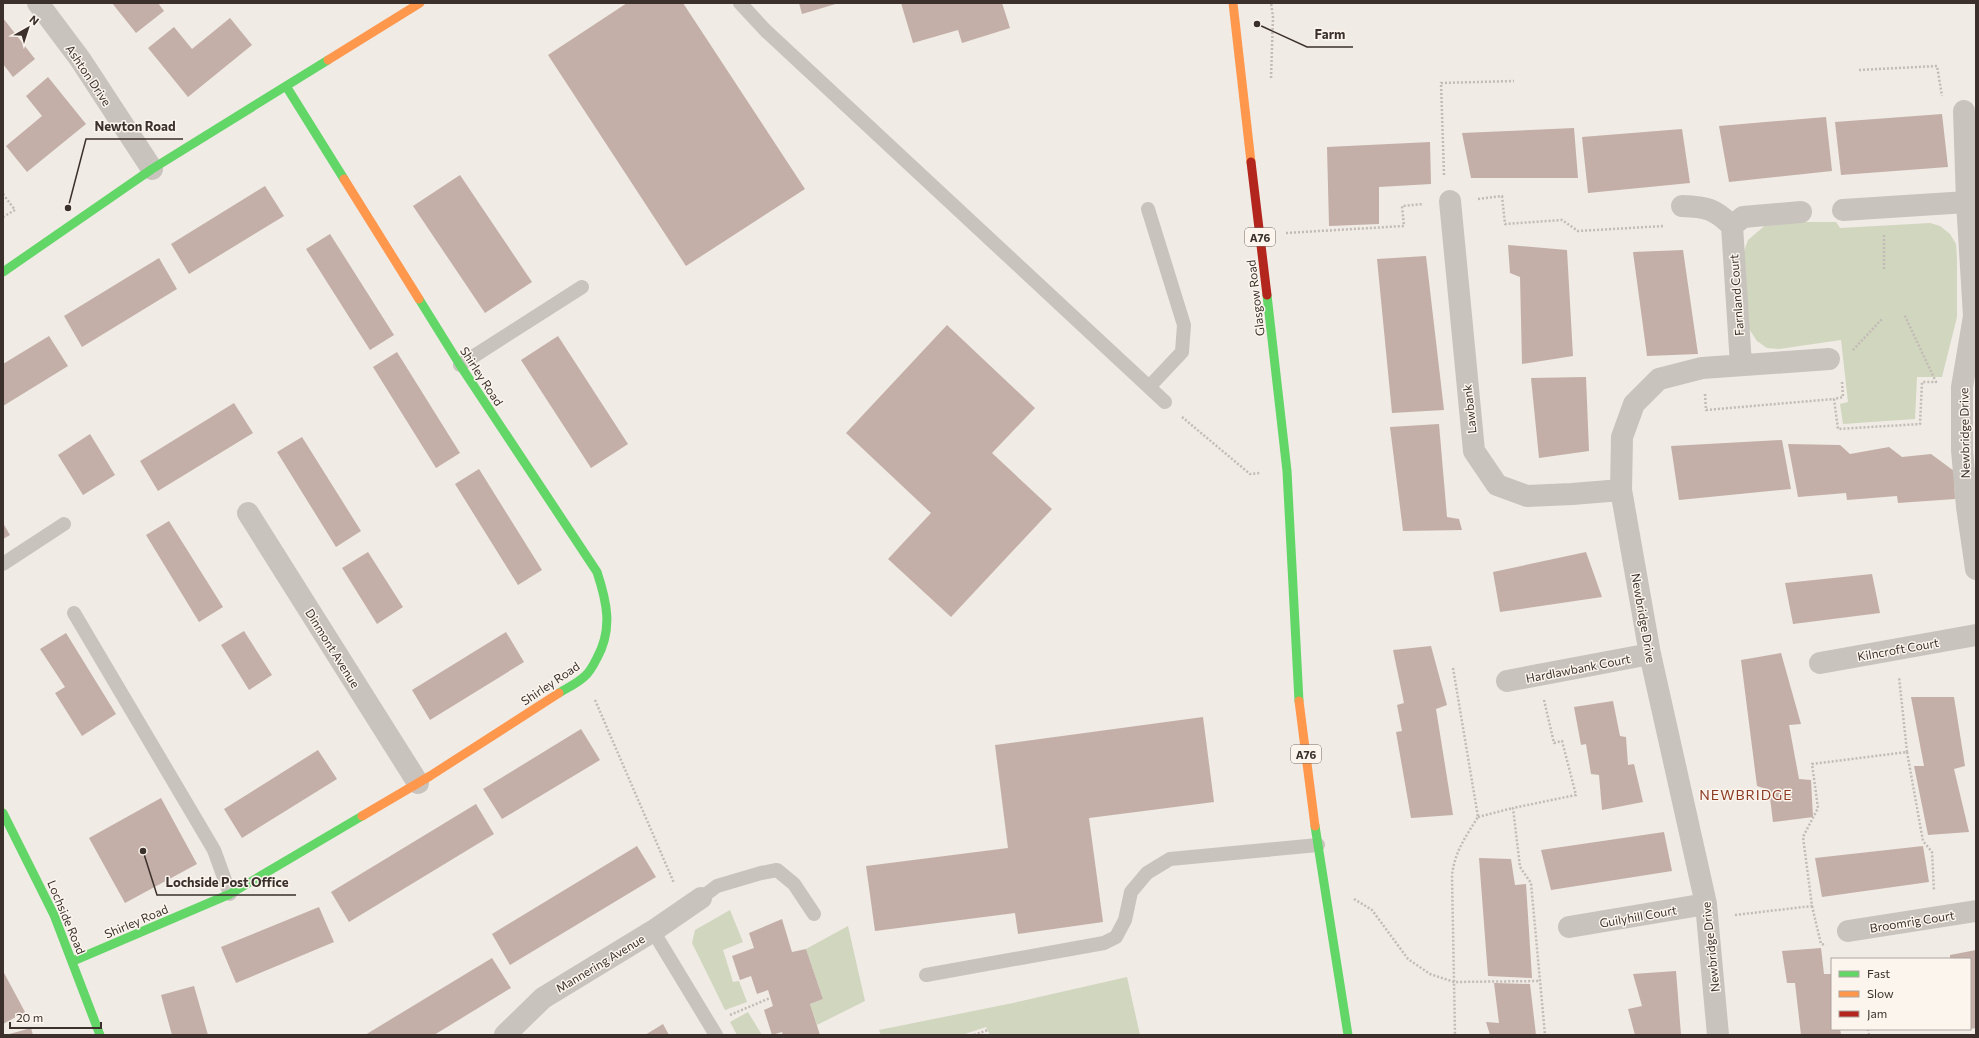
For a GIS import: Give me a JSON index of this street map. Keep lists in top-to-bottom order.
{
  "streets": {
    "main road": [
      "A76",
      "Glasgow Road",
      "Shirley Road",
      "Lochside Road"
    ],
    "street": [
      "Ashton Drive",
      "Farnland Court",
      "Lawbank",
      "Newbridge Drive",
      "Dinmont Avenue",
      "Kilncroft Court",
      "Hardlawbank Court",
      "Guilyhill Court",
      "Broomrig Court",
      "Mannering Avenue"
    ]
  },
  "crossings": [
    ["A76", "Glasgow Road"],
    ["Farnland Court", "Newbridge Drive"],
    ["Shirley Road", "Dinmont Avenue"],
    ["Shirley Road", "Lochside Road"],
    ["Lawbank", "Newbridge Drive"],
    ["Newbridge Drive", "Hardlawbank Court"],
    ["Newbridge Drive", "Guilyhill Court"]
  ],
  "districts": ["NEWBRIDGE"],
  "places": ["Farm", "Newton Road", "Lochside Post Office"],
  "legend": ["Fast", "Slow", "Jam"],
  "scale_bar": "20 m",
  "north": "top right"
}
